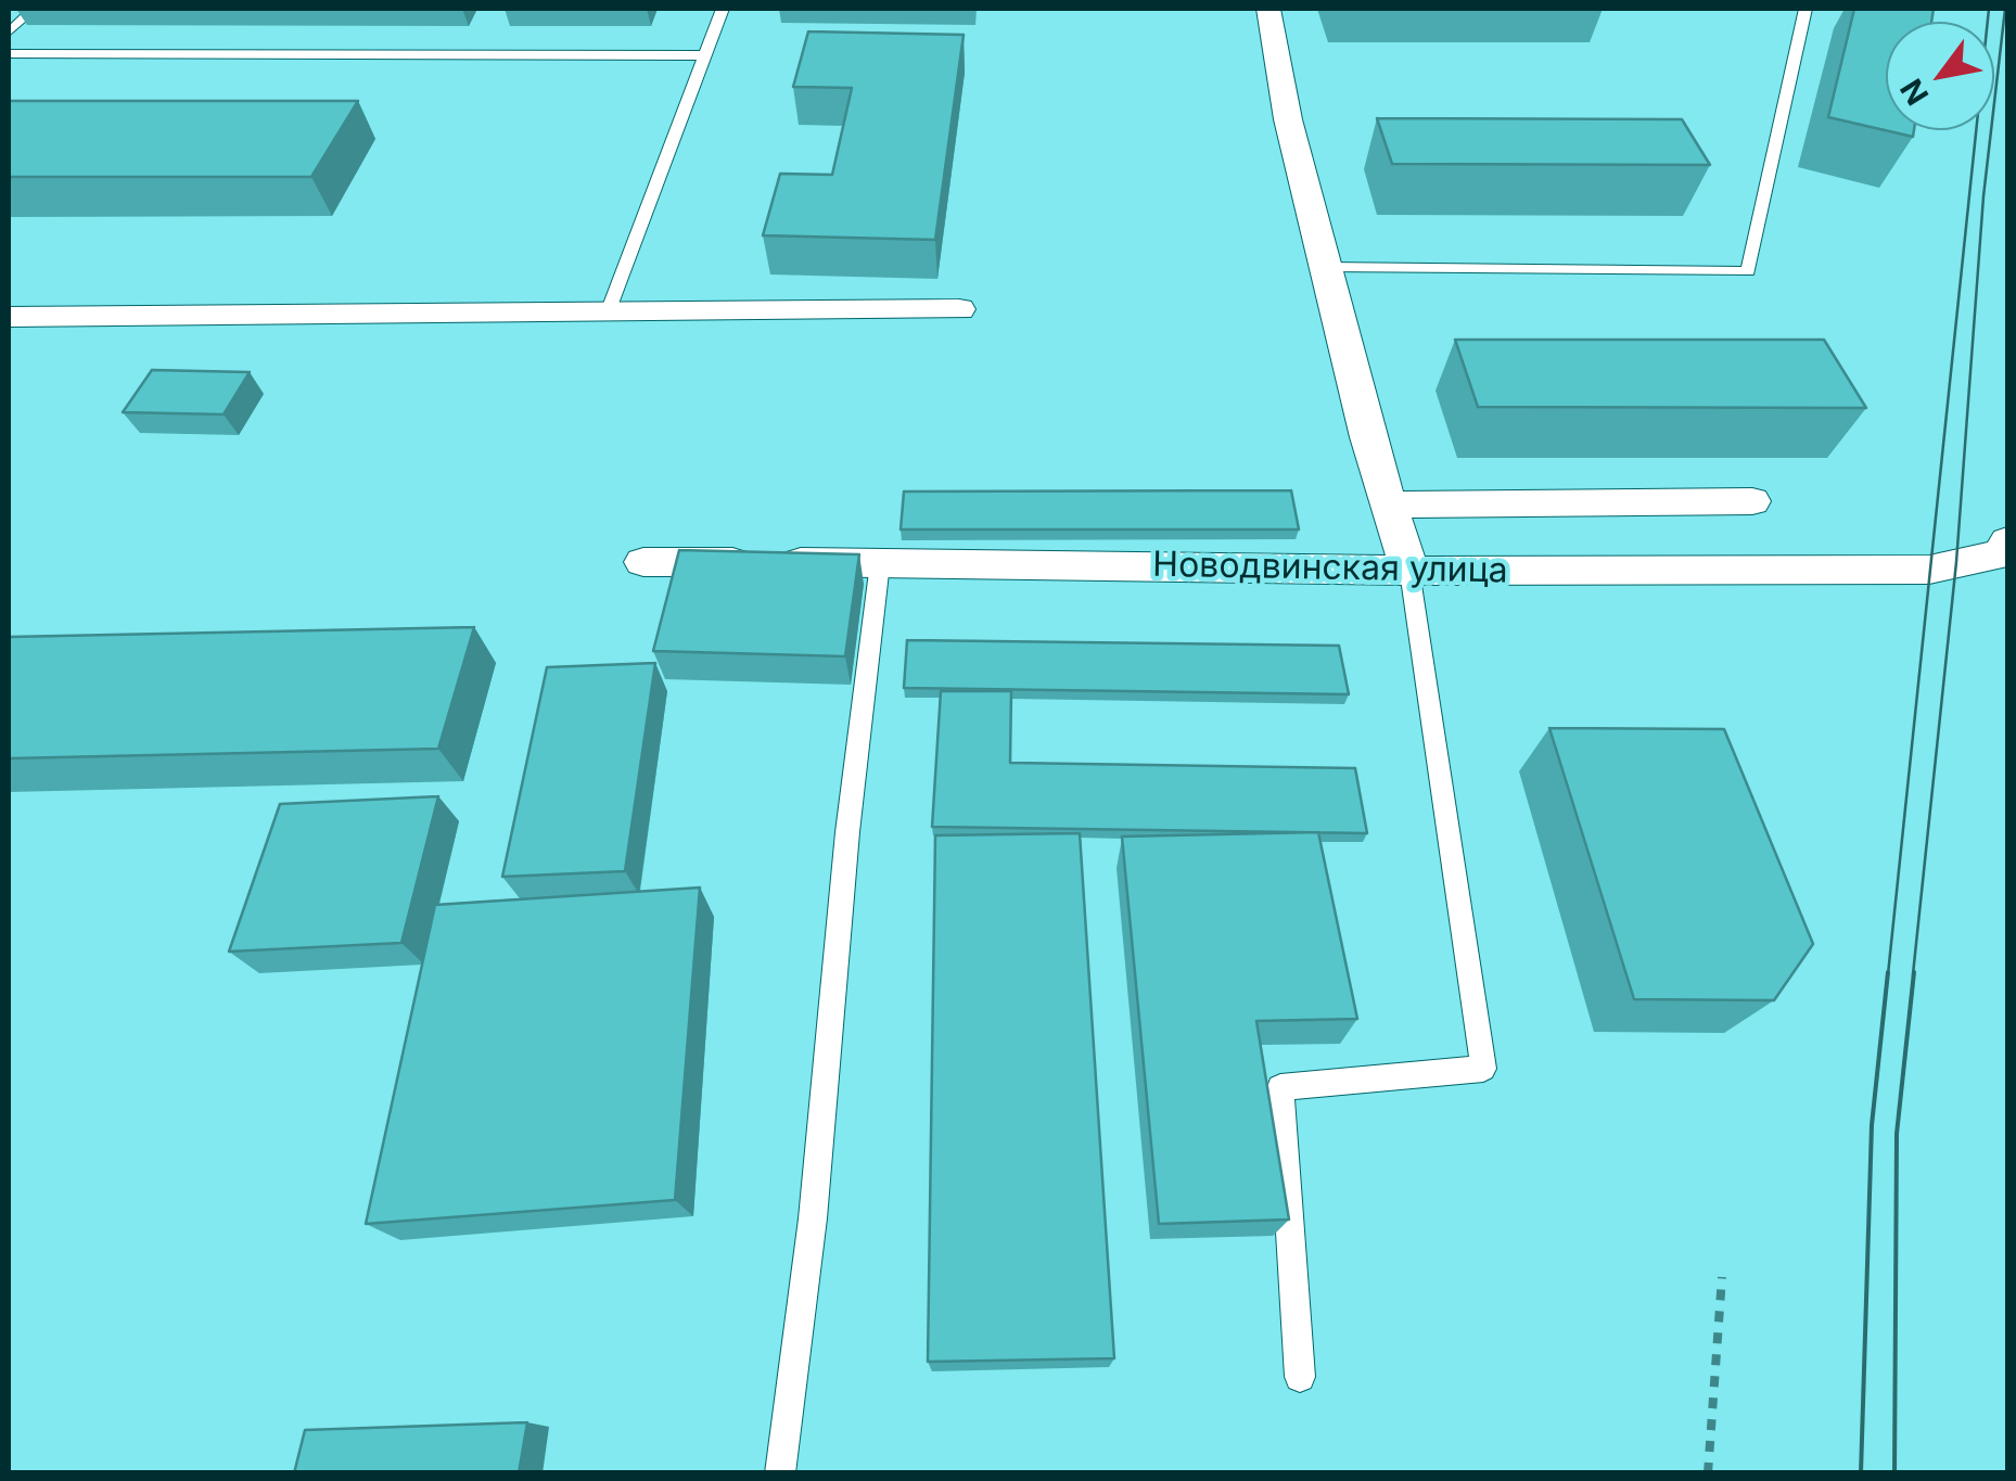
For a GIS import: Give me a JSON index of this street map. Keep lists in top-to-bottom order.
{
  "streets": {
    "street": ["Новодвинская улица"]
  },
  "north": "bottom left"
}
